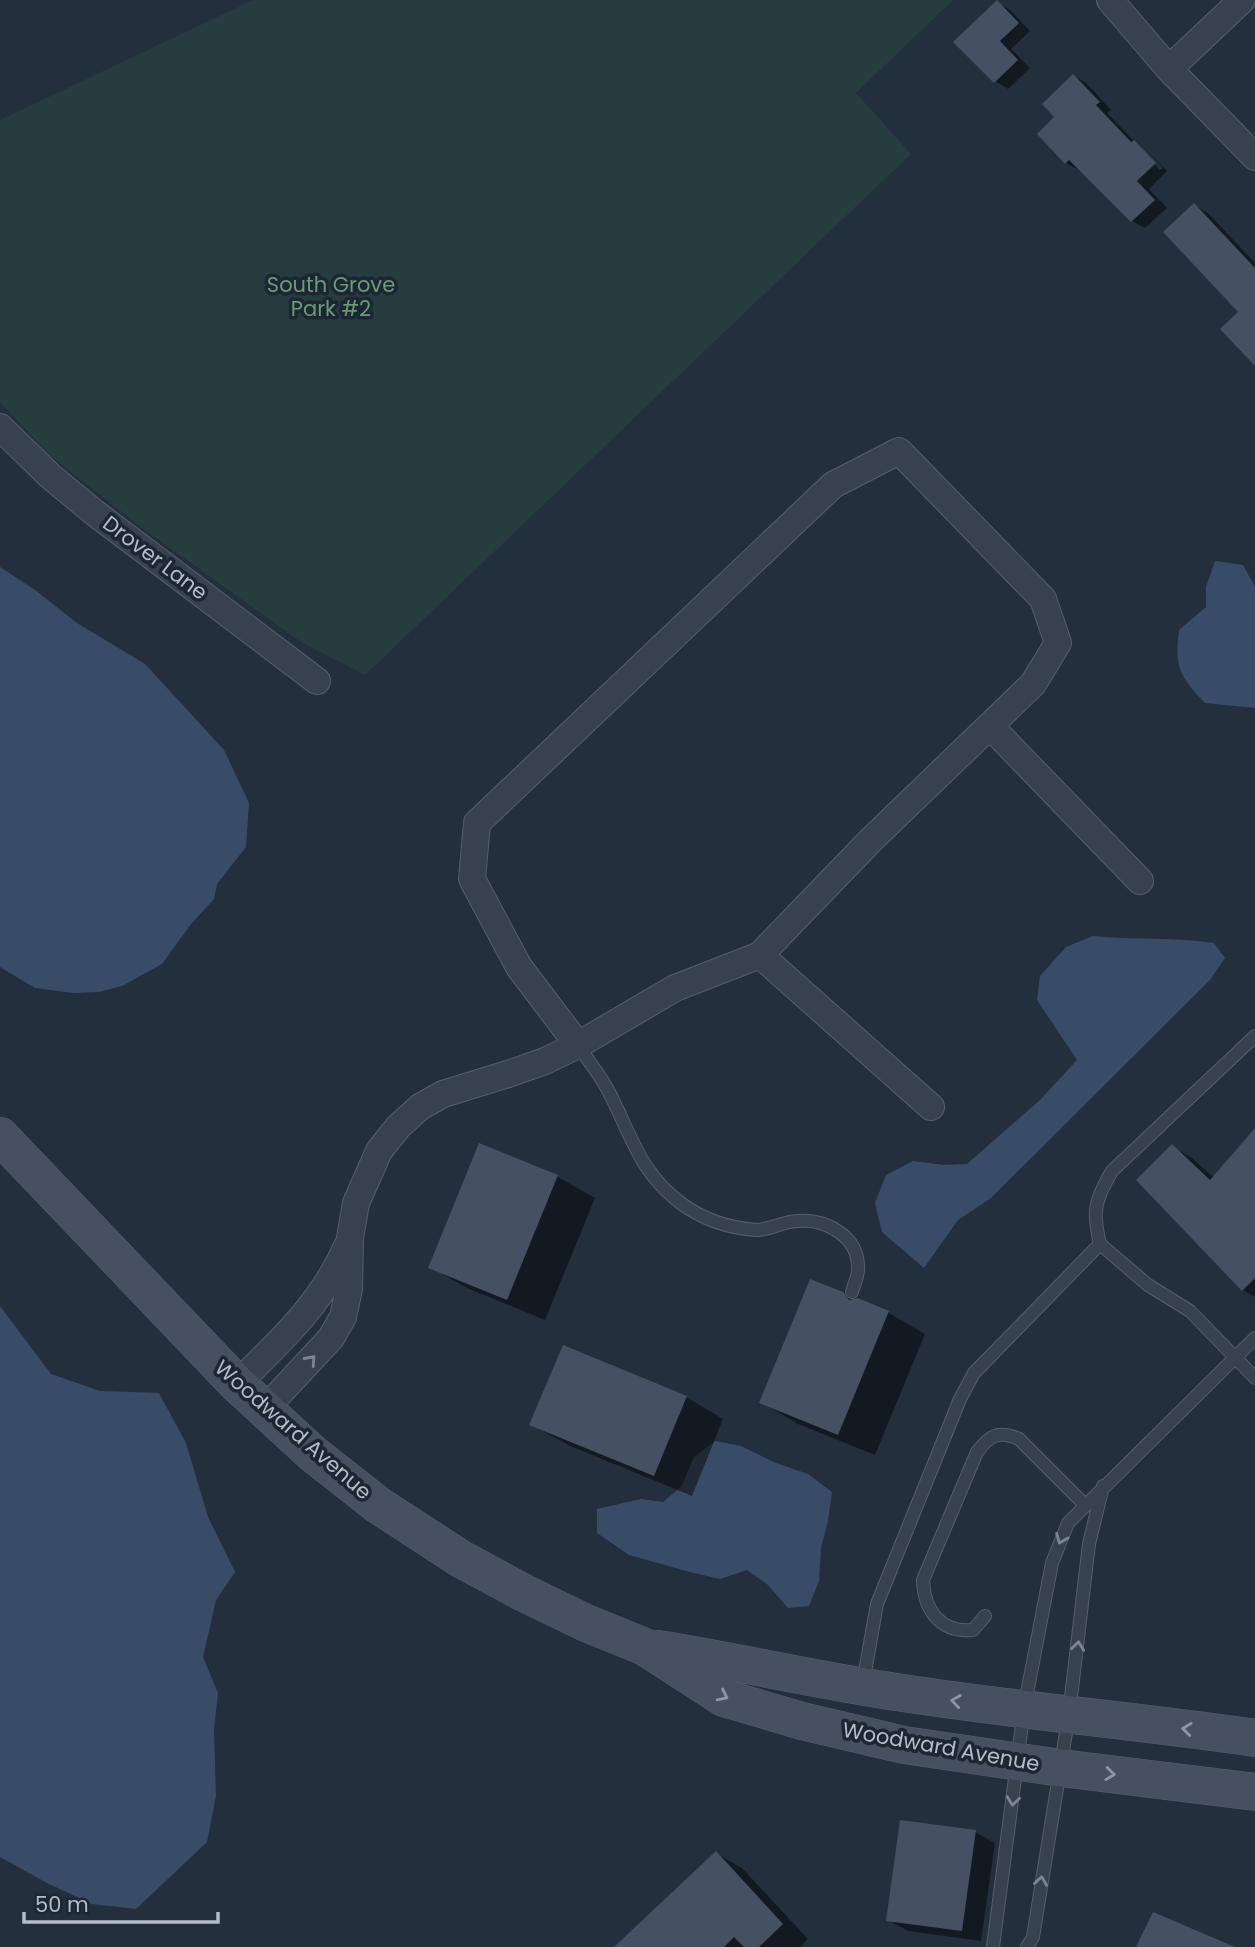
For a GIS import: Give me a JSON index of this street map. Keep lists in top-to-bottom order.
{
  "streets": {
    "main road": ["Woodward Avenue"],
    "street": ["Drover Lane"]
  },
  "parks": ["South Grove Park #2"],
  "scale_bar": "50 m"
}
